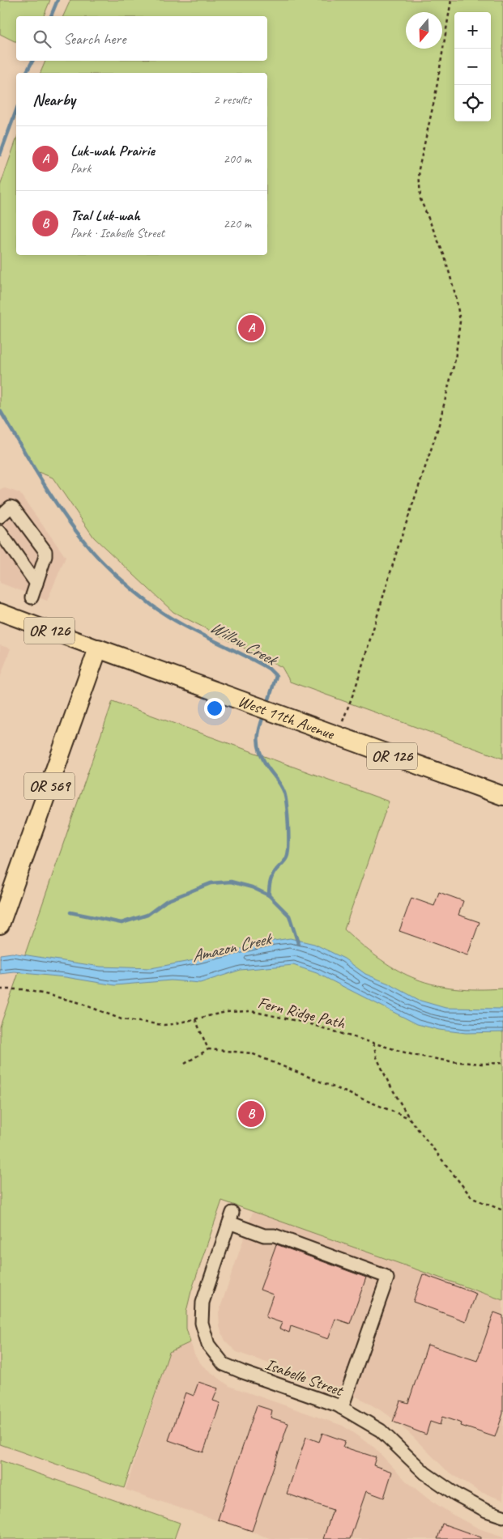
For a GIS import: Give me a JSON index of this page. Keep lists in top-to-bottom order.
{
  "streets": {
    "highway": ["OR 126", "West 11th Avenue", "OR 569"],
    "street": ["Isabelle Street"],
    "path": ["Fern Ridge Path"]
  },
  "crossings": [
    ["West 11th Avenue", "OR 569"]
  ],
  "water": ["Willow Creek", "Amazon Creek"],
  "north": "bottom",
  "page": {
    "map_buttons": ["+", "−"],
    "search": "Search here",
    "heading": ["Nearby", "2 results"],
    "list": [
      {
        "mark": "A",
        "name": "Luk-wah Prairie",
        "note": "Park",
        "value": "200 m"
      },
      {
        "mark": "B",
        "name": "Tsal Luk-wah",
        "note": "Park · Isabelle Street",
        "value": "220 m"
      }
    ],
    "pins": ["A", "B"]
  }
}
